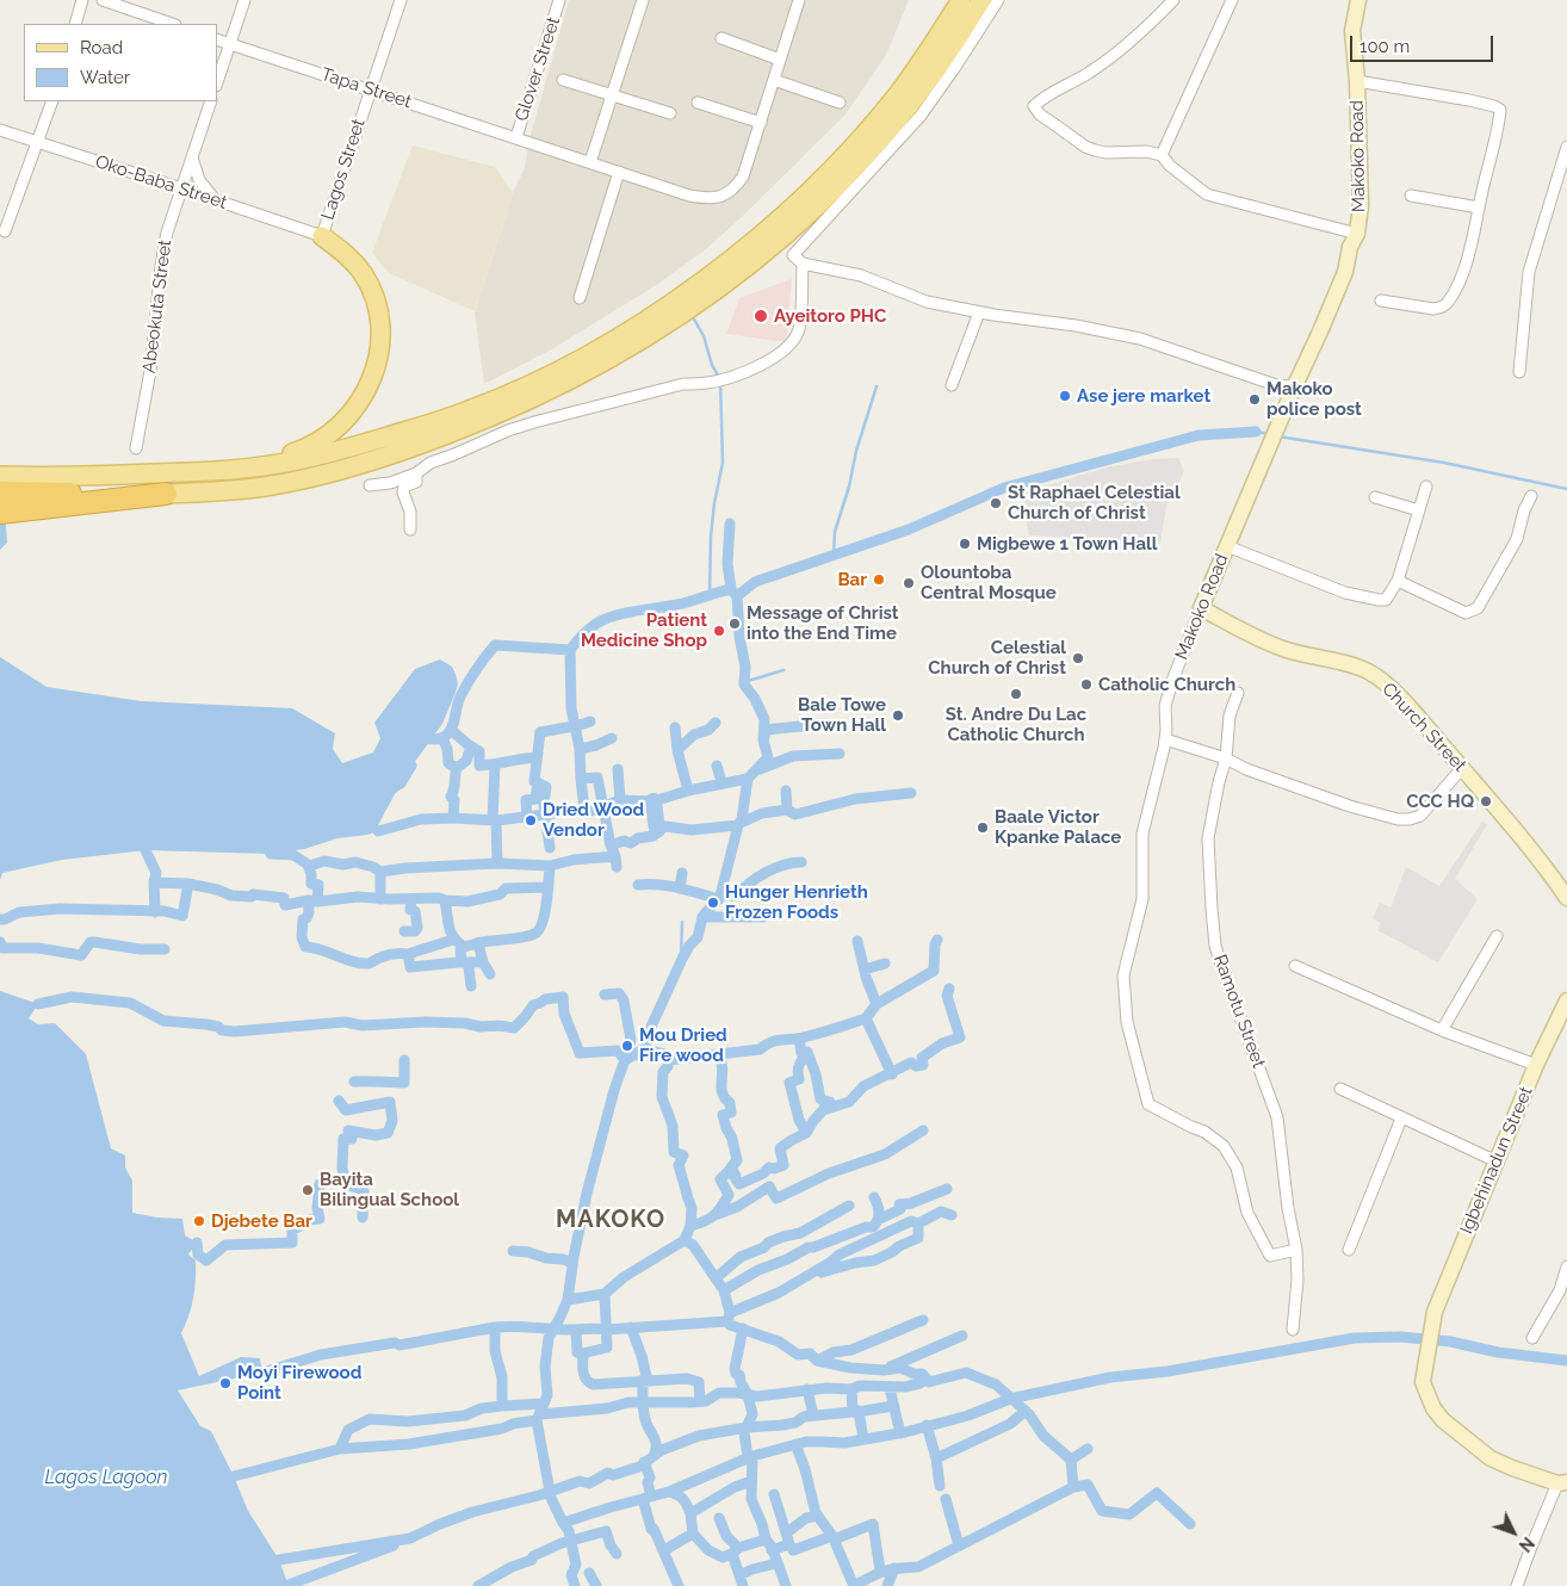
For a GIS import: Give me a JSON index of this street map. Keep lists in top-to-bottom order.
{
  "streets": {
    "street": [
      "Glover Street",
      "Tapa Street",
      "Makoko Road",
      "Lagos Street",
      "Oko-Baba Street",
      "Abeokuta Street",
      "Church Street",
      "Ramotu Street",
      "Igbehinadun Street"
    ]
  },
  "crossings": [
    ["Glover Street", "Tapa Street"],
    ["Tapa Street", "Lagos Street"],
    ["Makoko Road", "Church Street"],
    ["Makoko Road", "Ramotu Street"],
    ["Lagos Street", "Oko-Baba Street"],
    ["Oko-Baba Street", "Abeokuta Street"]
  ],
  "districts": ["MAKOKO"],
  "water": ["Lagos Lagoon"],
  "places": [
    "Ayeitoro PHC",
    "Ase jere market",
    "Makoko police post",
    "St Raphael Celestial Church of Christ",
    "Migbewe 1 Town Hall",
    "Bar",
    "Olountoba Central Mosque",
    "Message of Christ into the End Time",
    "Patient Medicine Shop",
    "Celestial Church of Christ",
    "Catholic Church",
    "St. Andre Du Lac Catholic Church",
    "Bale Towe Town Hall",
    "CCC HQ",
    "Dried Wood Vendor",
    "Baale Victor Kpanke Palace",
    "Hunger Henrieth Frozen Foods",
    "Mou Dried Fire wood",
    "Bayita Bilingual School",
    "Djebete Bar",
    "Moyi Firewood Point"
  ],
  "legend": ["Road", "Water"],
  "scale_bar": "100 m",
  "north": "bottom right"
}
